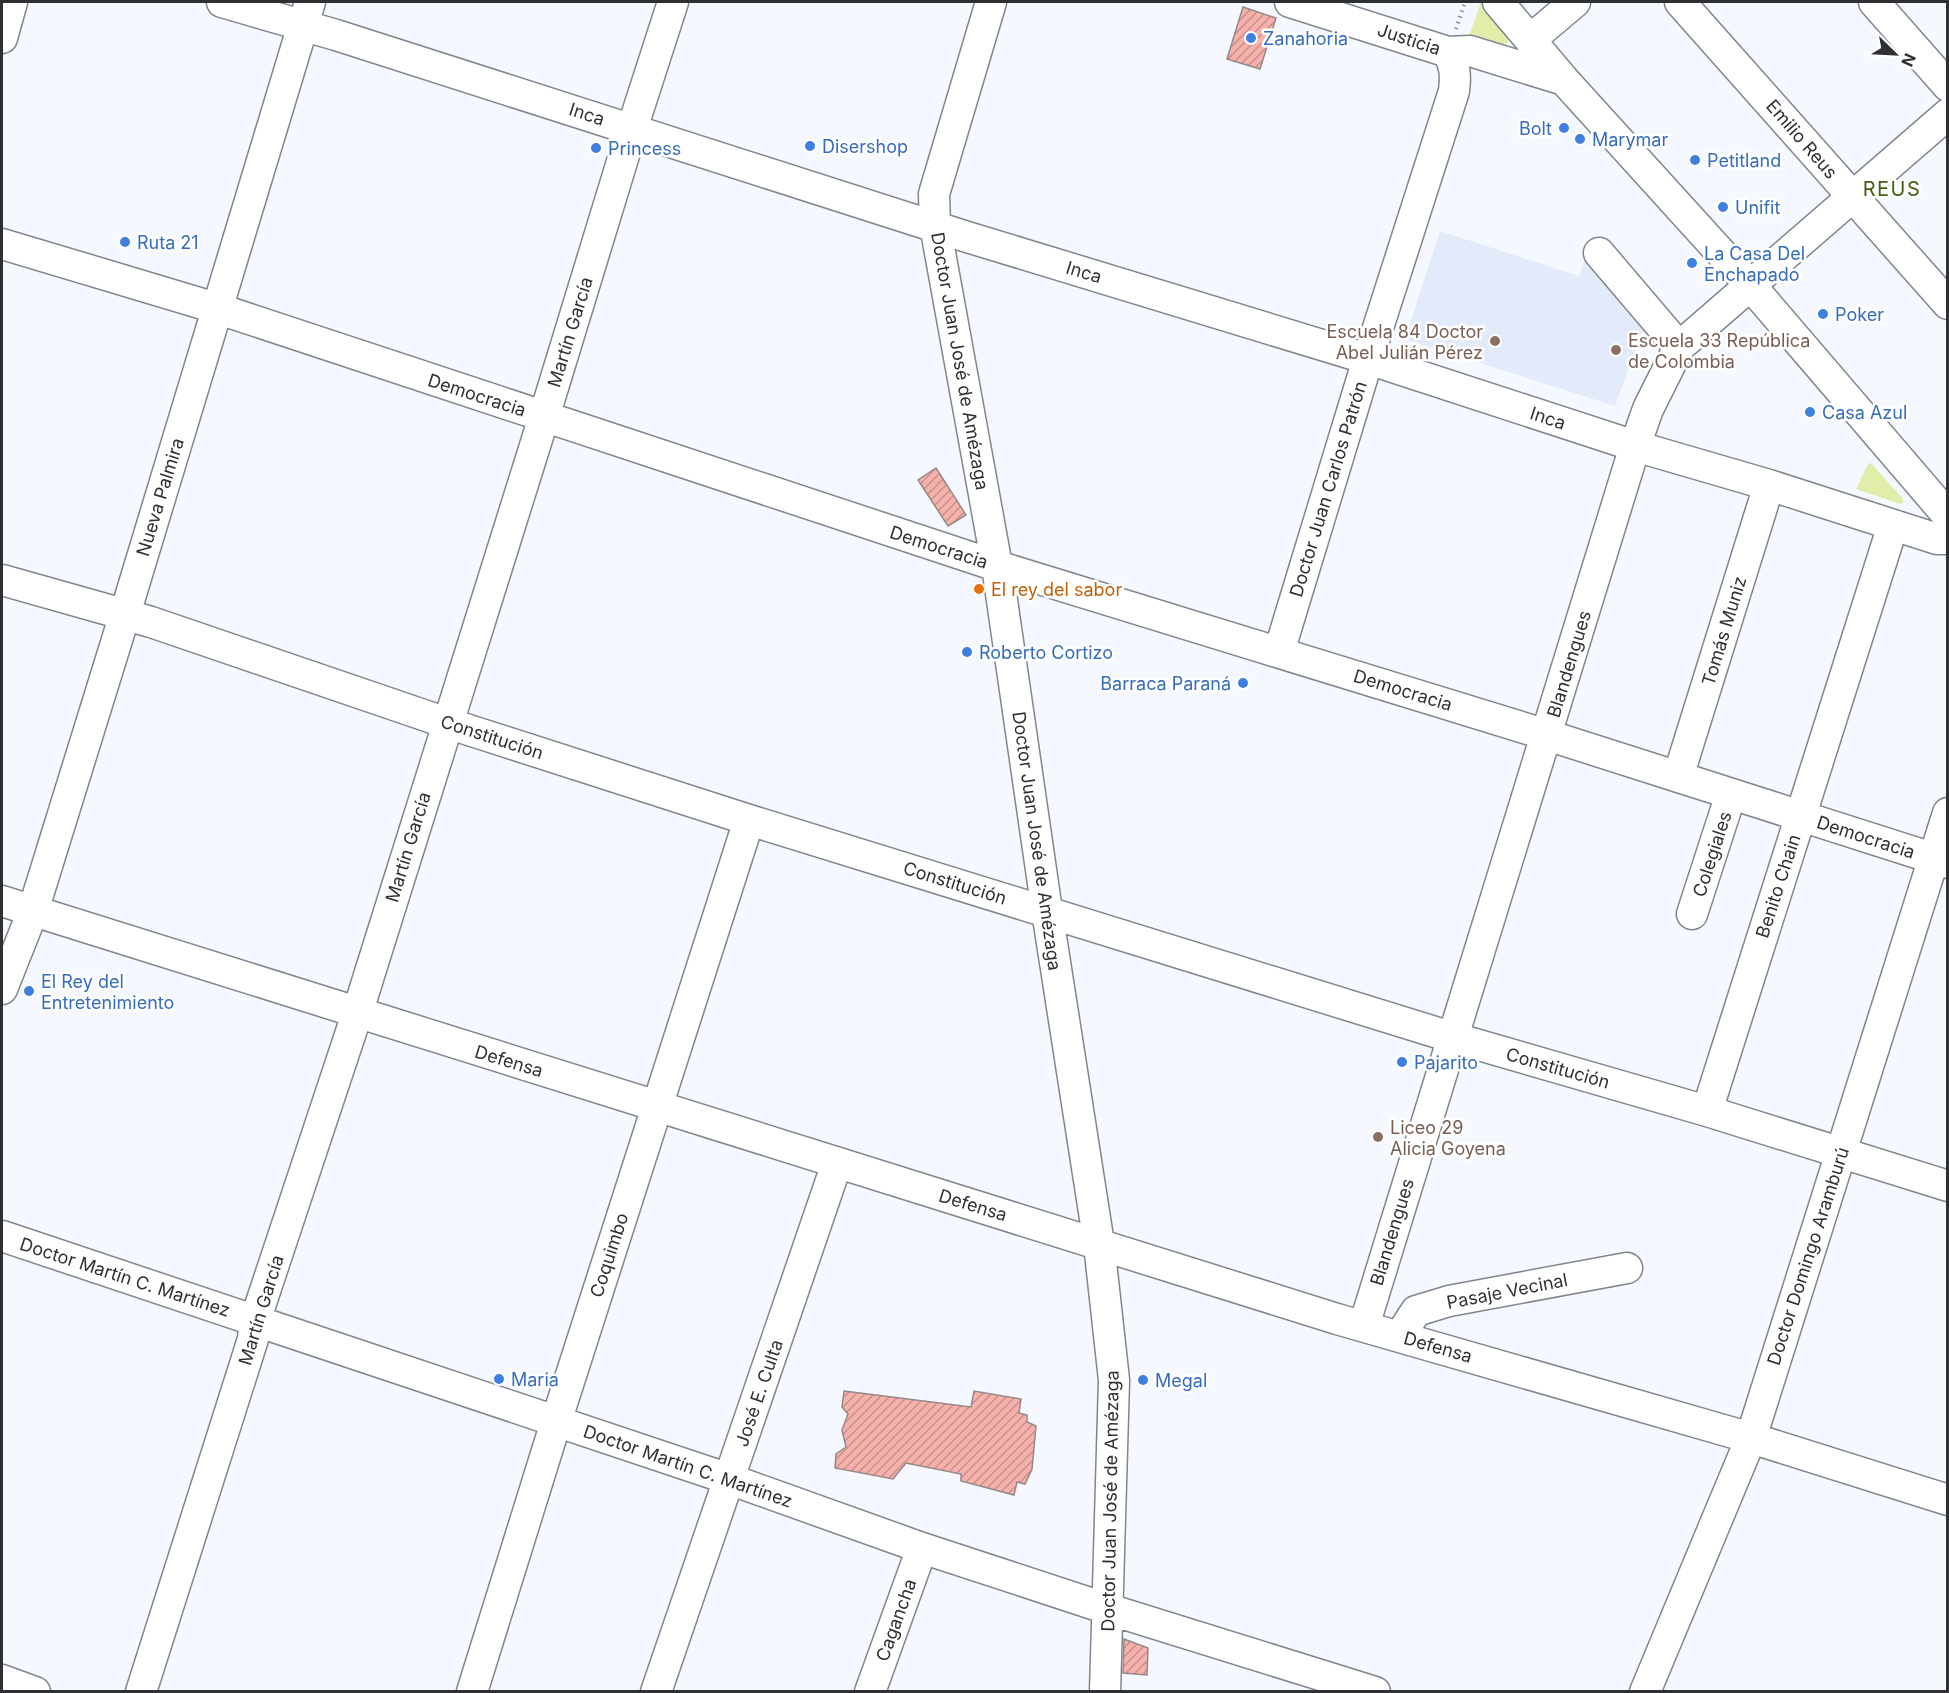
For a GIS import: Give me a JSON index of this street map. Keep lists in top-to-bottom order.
{
  "streets": {
    "street": [
      "Justicia",
      "Inca",
      "Emilio Reus",
      "Martín García",
      "Doctor Juan José de Amézaga",
      "Democracia",
      "Doctor Juan Carlos Patrón",
      "Nueva Palmira",
      "Tomás Muniz",
      "Blandengues",
      "Constitución",
      "Colegiales",
      "Benito Chain",
      "Defensa",
      "Coquimbo",
      "Doctor Domingo Aramburú",
      "Doctor Martín C. Martínez",
      "Pasaje Vecinal",
      "José E. Culta",
      "Cagancha"
    ]
  },
  "crossings": [
    ["Justicia", "Doctor Juan Carlos Patrón"],
    ["Inca", "Martín García"],
    ["Inca", "Doctor Juan José de Amézaga"],
    ["Inca", "Doctor Juan Carlos Patrón"],
    ["Inca", "Nueva Palmira"],
    ["Inca", "Tomás Muniz"],
    ["Inca", "Blandengues"],
    ["Inca", "Benito Chain"],
    ["Emilio Reus", "Blandengues"],
    ["Martín García", "Democracia"],
    ["Martín García", "Constitución"],
    ["Martín García", "Defensa"],
    ["Martín García", "Doctor Martín C. Martínez"],
    ["Doctor Juan José de Amézaga", "Democracia"],
    ["Doctor Juan José de Amézaga", "Constitución"],
    ["Doctor Juan José de Amézaga", "Defensa"],
    ["Doctor Juan José de Amézaga", "Doctor Martín C. Martínez"],
    ["Democracia", "Doctor Juan Carlos Patrón"],
    ["Democracia", "Nueva Palmira"],
    ["Democracia", "Tomás Muniz"],
    ["Democracia", "Blandengues"],
    ["Democracia", "Colegiales"],
    ["Democracia", "Benito Chain"],
    ["Democracia", "Doctor Domingo Aramburú"],
    ["Nueva Palmira", "Constitución"],
    ["Nueva Palmira", "Defensa"],
    ["Blandengues", "Constitución"],
    ["Blandengues", "Defensa"],
    ["Constitución", "Benito Chain"],
    ["Constitución", "Coquimbo"],
    ["Constitución", "Doctor Domingo Aramburú"],
    ["Defensa", "Coquimbo"],
    ["Defensa", "Doctor Domingo Aramburú"],
    ["Defensa", "Pasaje Vecinal"],
    ["Defensa", "José E. Culta"],
    ["Coquimbo", "Doctor Martín C. Martínez"],
    ["Doctor Martín C. Martínez", "José E. Culta"],
    ["Doctor Martín C. Martínez", "Cagancha"]
  ],
  "districts": ["REUS"],
  "places": [
    "Zanahoria",
    "Bolt",
    "Marymar",
    "Disershop",
    "Princess",
    "Petitland",
    "Unifit",
    "Ruta 21",
    "La Casa Del Enchapado",
    "Poker",
    "Escuela 84 Doctor Abel Julián Pérez",
    "Escuela 33 República de Colombia",
    "Casa Azul",
    "El rey del sabor",
    "Roberto Cortizo",
    "Barraca Paraná",
    "El Rey del Entretenimiento",
    "Pajarito",
    "Liceo 29 Alicia Goyena",
    "Maria",
    "Megal"
  ],
  "north": "bottom right"
}
